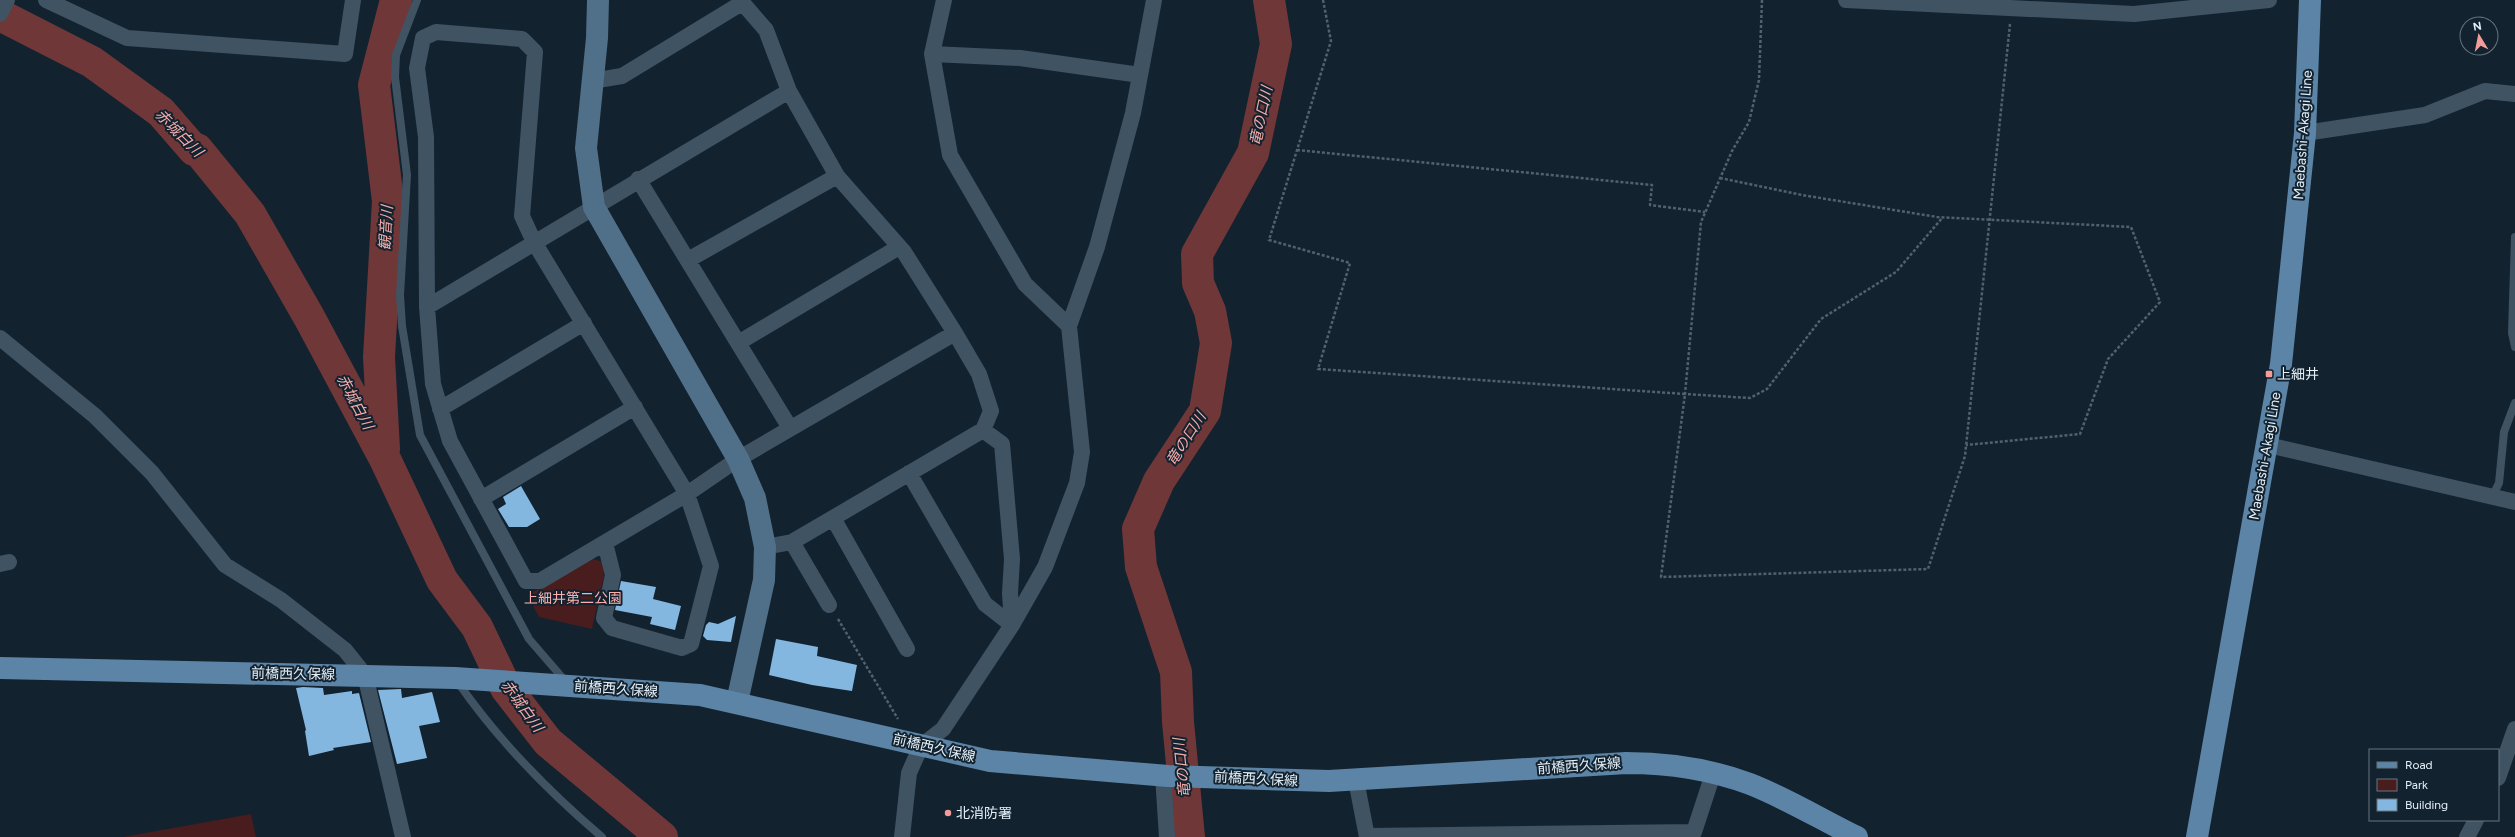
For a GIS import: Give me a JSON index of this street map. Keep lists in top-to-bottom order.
{
  "streets": {
    "main road": ["Maebashi-Akagi Line", "前橋西久保線"]
  },
  "water": ["竜の口川", "赤城白川", "観音川"],
  "parks": ["上細井第二公園"],
  "places": {
    "transit": ["上細井"],
    "other": ["北消防署"]
  },
  "legend": ["Road", "Park", "Building"],
  "north": "top"
}
